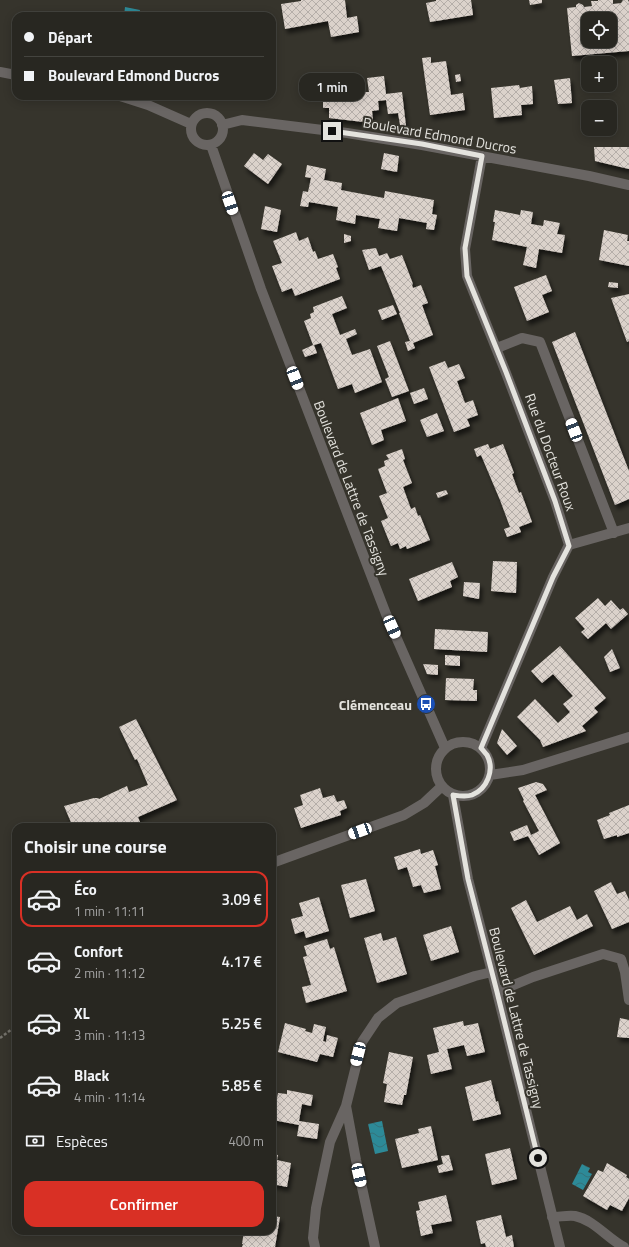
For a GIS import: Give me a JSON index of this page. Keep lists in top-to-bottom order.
{
  "streets": {
    "street": ["Boulevard Edmond Ducros", "Rue du Docteur Roux", "Boulevard de Lattre de Tassigny"]
  },
  "crossings": [
    ["Boulevard Edmond Ducros", "Rue du Docteur Roux"],
    ["Boulevard Edmond Ducros", "Boulevard de Lattre de Tassigny"]
  ],
  "places": {
    "bus stop": ["Clémenceau"]
  },
  "page": {
    "map_buttons": ["+", "−"],
    "banner": ["Départ", "Boulevard Edmond Ducros"],
    "bubble": "1 min",
    "heading": "Choisir une course",
    "list": [
      {
        "name": "Éco",
        "note": "1 min · 11:11",
        "value": "3.09 €"
      },
      {
        "name": "Confort",
        "note": "2 min · 11:12",
        "value": "4.17 €"
      },
      {
        "name": "XL",
        "note": "3 min · 11:13",
        "value": "5.25 €"
      },
      {
        "name": "Black",
        "note": "4 min · 11:14",
        "value": "5.85 €"
      }
    ],
    "pay": ["Espèces", "400 m"],
    "buttons": "Confirmer"
  }
}
